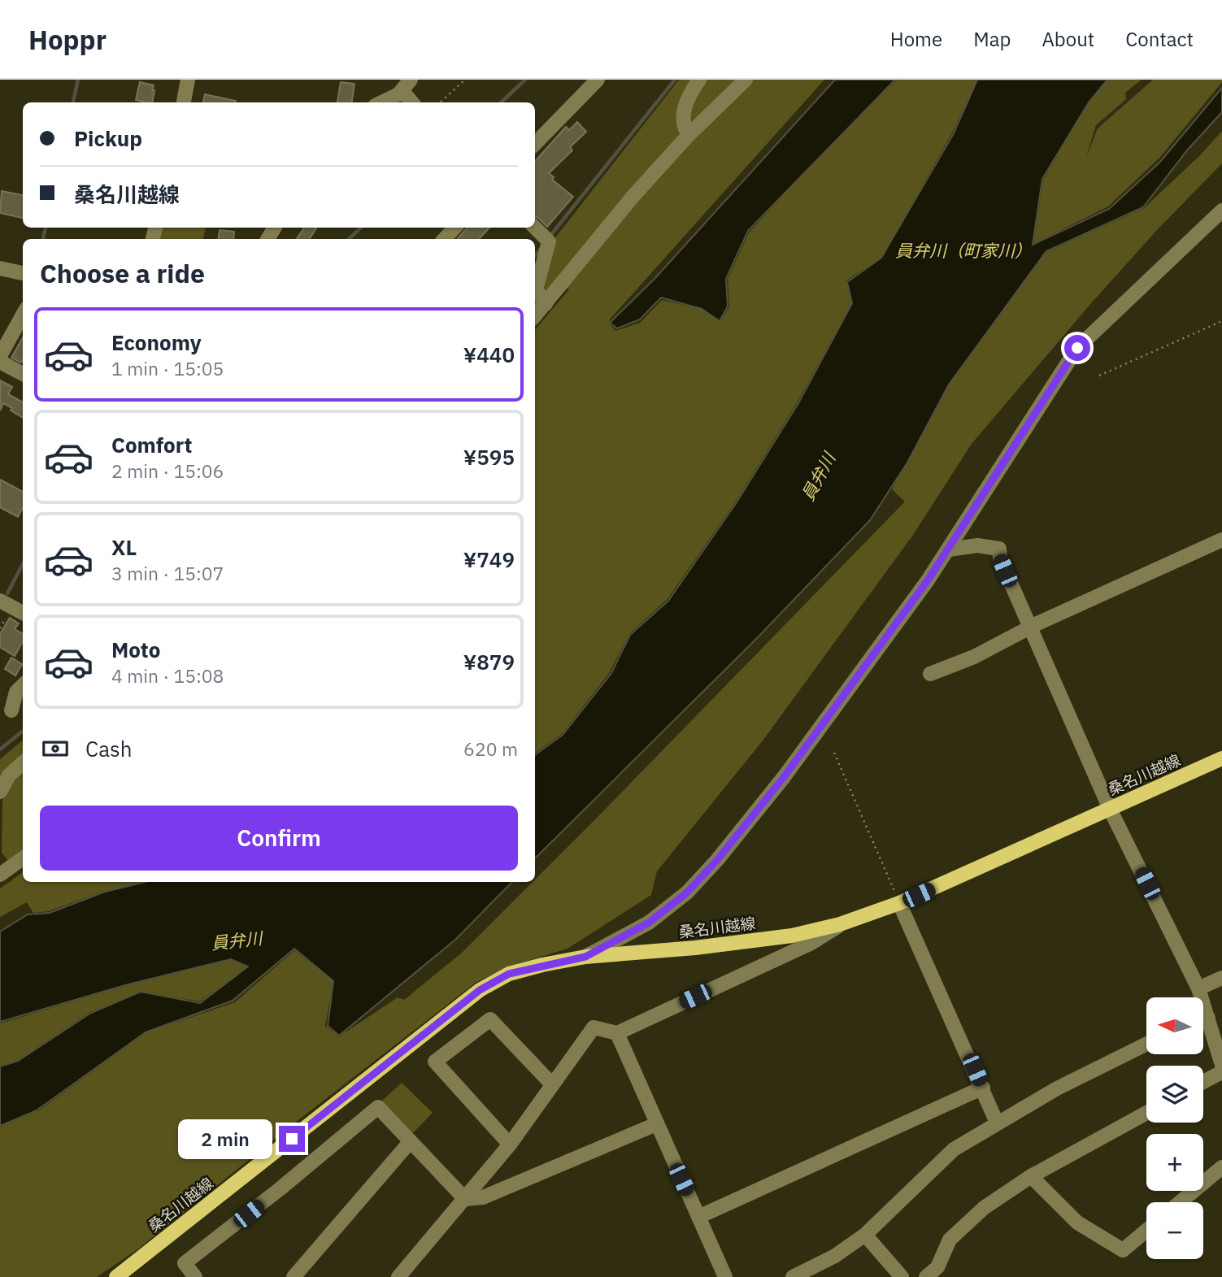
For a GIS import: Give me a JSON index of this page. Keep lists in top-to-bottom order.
{
  "streets": {
    "main road": ["桑名川越線"]
  },
  "water": ["員弁川（町家川）", "員弁川"],
  "north": "left",
  "page": {
    "header": "Hoppr",
    "nav": [
      "Home",
      "Map",
      "About",
      "Contact"
    ],
    "banner": ["Pickup", "桑名川越線"],
    "heading": "Choose a ride",
    "list": [
      {
        "name": "Economy",
        "note": "1 min · 15:05",
        "value": "¥440"
      },
      {
        "name": "Comfort",
        "note": "2 min · 15:06",
        "value": "¥595"
      },
      {
        "name": "XL",
        "note": "3 min · 15:07",
        "value": "¥749"
      },
      {
        "name": "Moto",
        "note": "4 min · 15:08",
        "value": "¥879"
      }
    ],
    "pay": ["Cash", "620 m"],
    "buttons": "Confirm",
    "map_buttons": ["+", "−"],
    "bubble": "2 min"
  }
}
